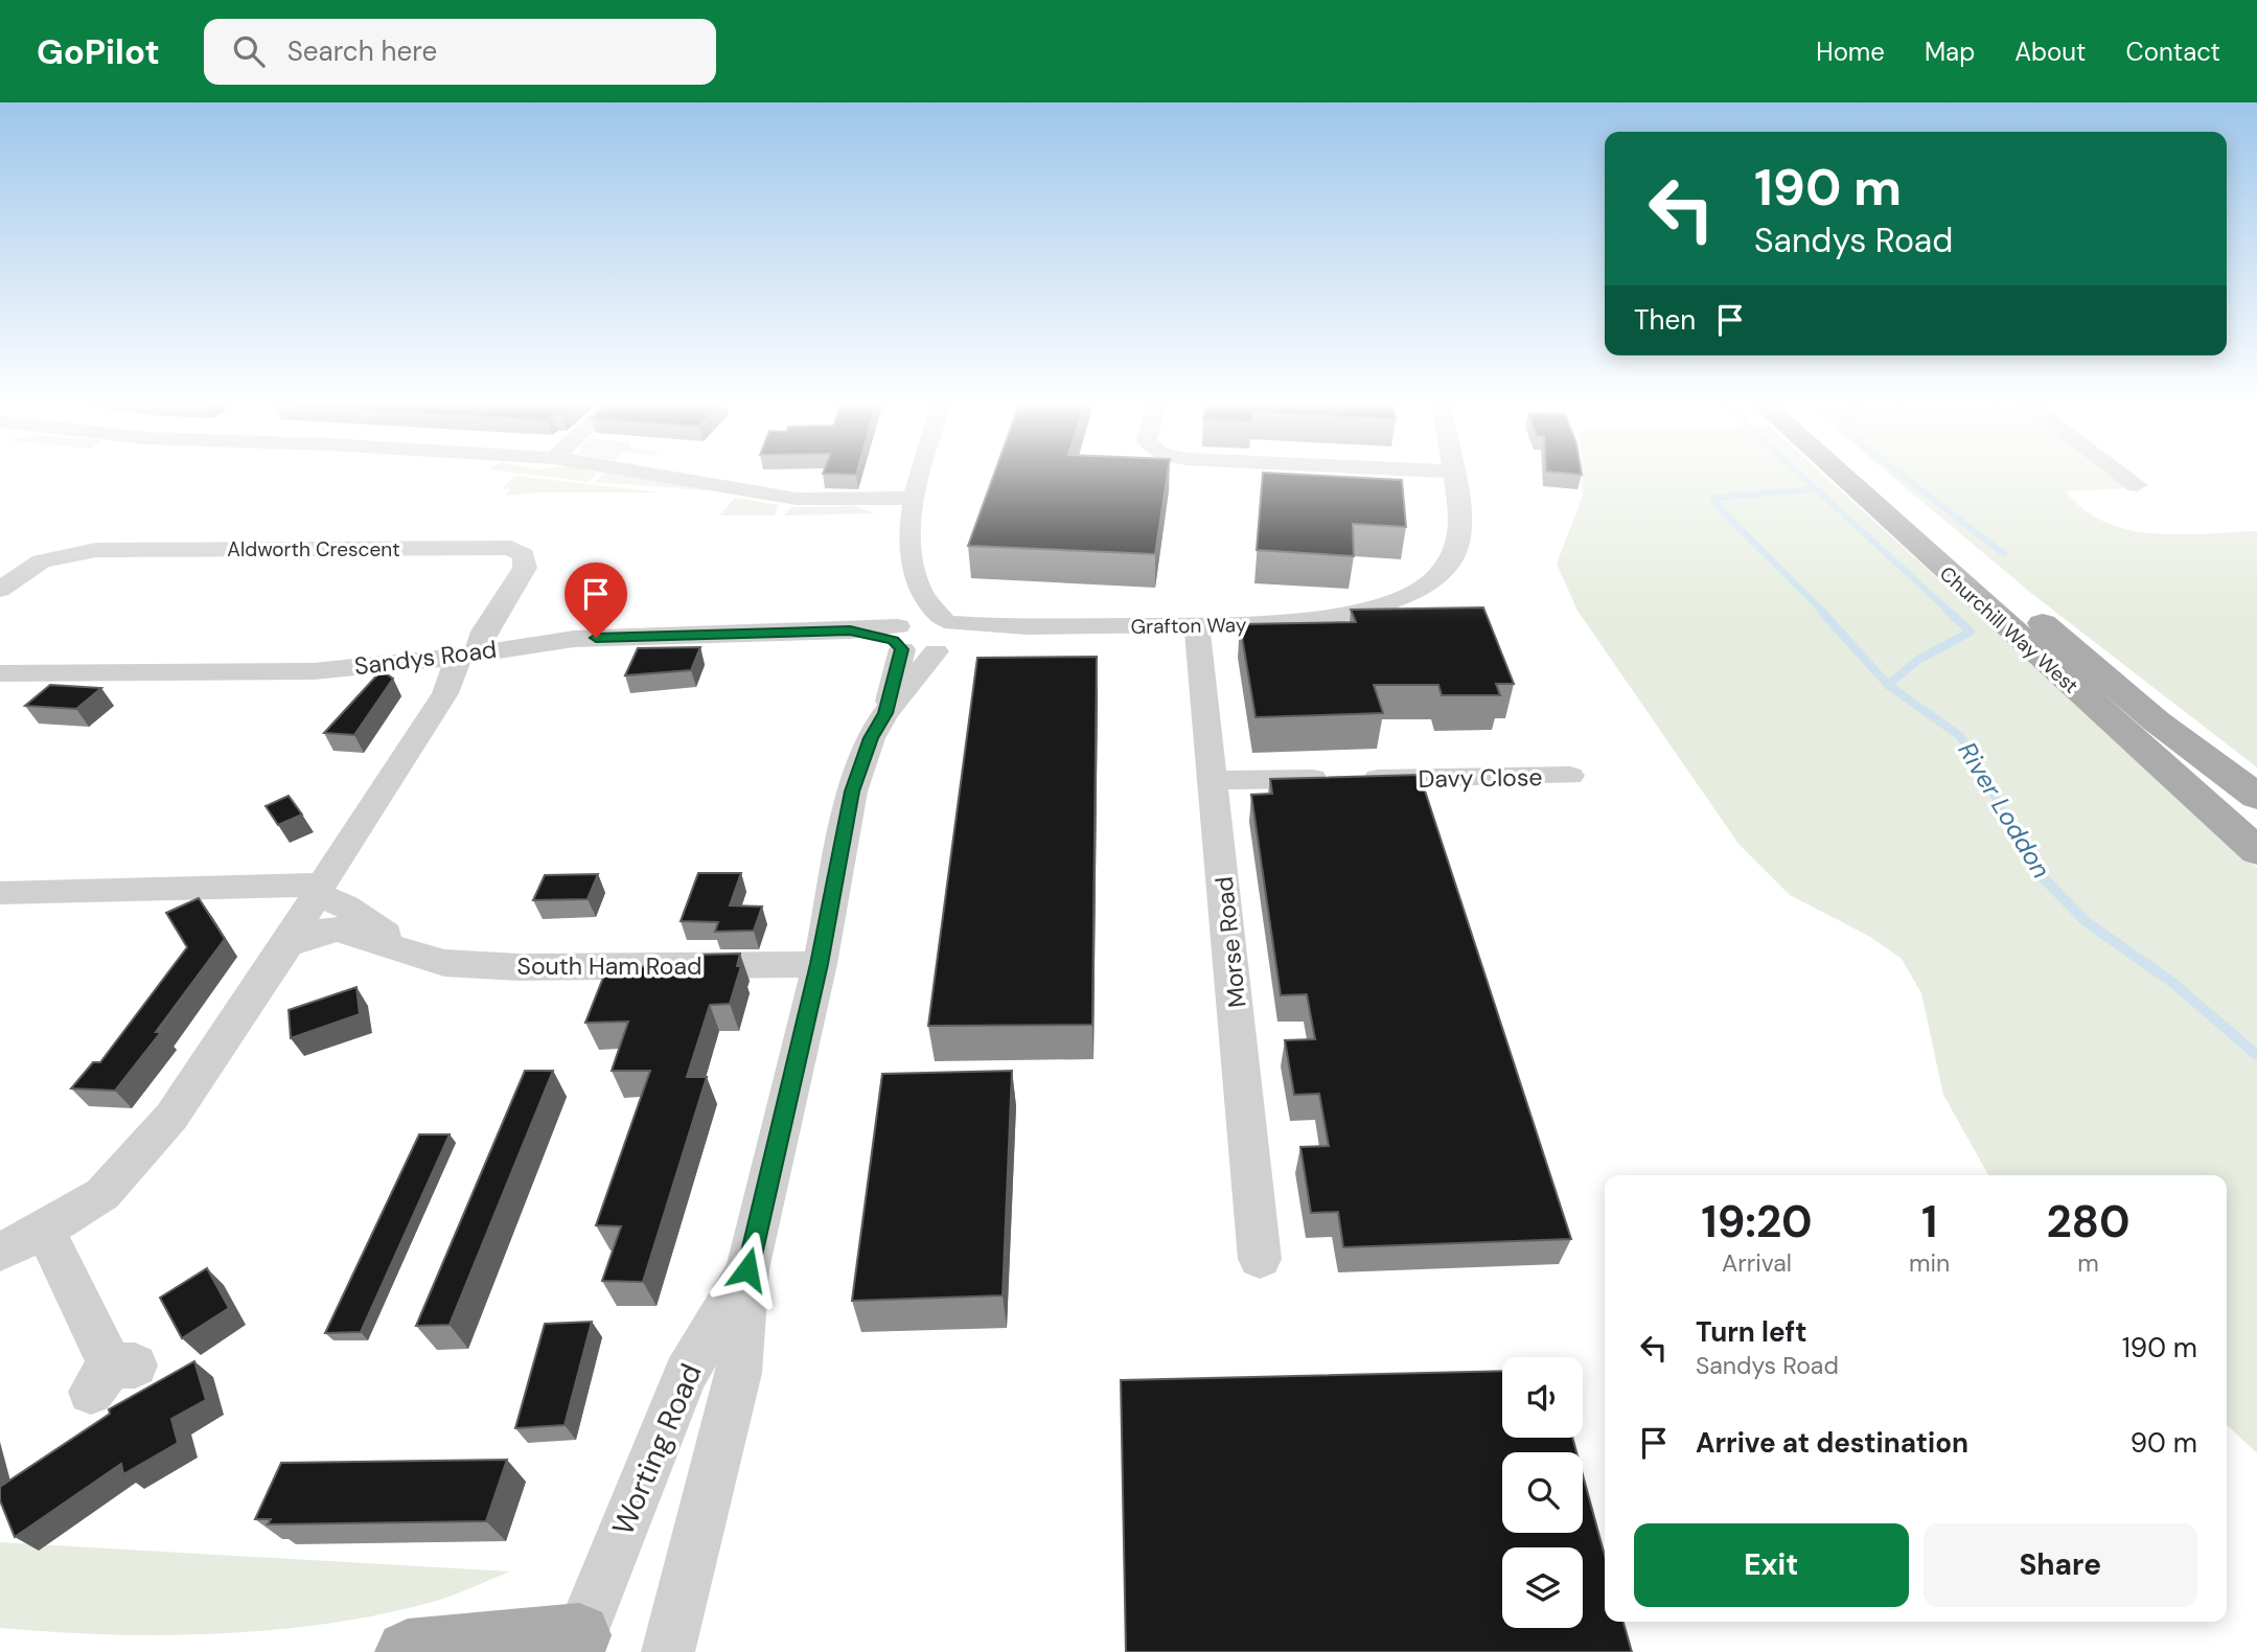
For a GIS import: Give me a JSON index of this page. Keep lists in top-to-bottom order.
{
  "streets": {
    "main road": ["Churchill Way West"],
    "street": [
      "Aldworth Crescent",
      "Grafton Way",
      "Sandys Road",
      "Davy Close",
      "Morse Road",
      "South Ham Road",
      "Worting Road"
    ]
  },
  "crossings": [
    ["Aldworth Crescent", "Sandys Road"],
    ["Grafton Way", "Morse Road"],
    ["Grafton Way", "Worting Road"],
    ["Sandys Road", "Worting Road"],
    ["Davy Close", "Morse Road"],
    ["South Ham Road", "Worting Road"]
  ],
  "water": ["River Loddon"],
  "page": {
    "header": "GoPilot",
    "search": "Search here",
    "nav": [
      "Home",
      "Map",
      "About",
      "Contact"
    ],
    "turn": ["190 m", "Sandys Road"],
    "then": "Then",
    "eta": [
      "19:20",
      "Arrival",
      "1",
      "min",
      "280",
      "m"
    ],
    "list": [
      {
        "name": "Turn left",
        "note": "Sandys Road",
        "value": "190 m"
      },
      {
        "name": "Arrive at destination",
        "value": "90 m"
      }
    ],
    "buttons": ["Exit", "Share"]
  }
}
